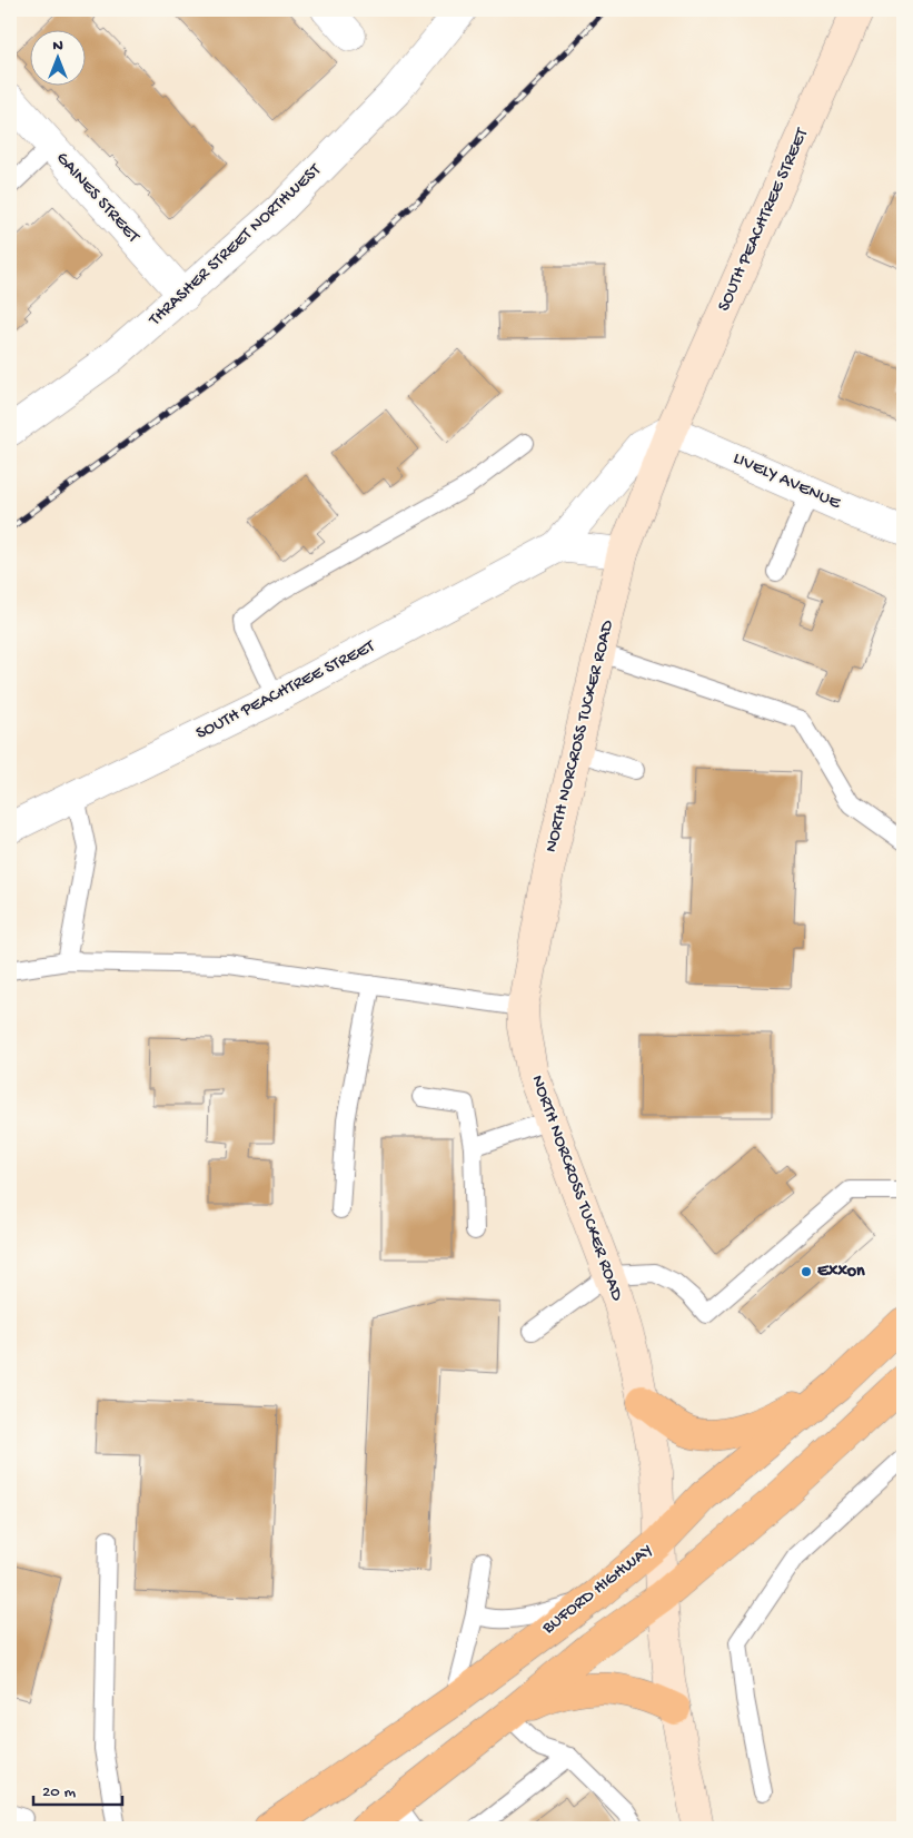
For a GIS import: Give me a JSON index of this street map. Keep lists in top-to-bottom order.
{
  "streets": {
    "main road": ["BUFORD HIGHWAY"],
    "street": [
      "GAINES STREET",
      "SOUTH PEACHTREE STREET",
      "THRASHER STREET NORTHWEST",
      "LIVELY AVENUE",
      "NORTH NORCROSS TUCKER ROAD"
    ]
  },
  "crossings": [
    ["GAINES STREET", "THRASHER STREET NORTHWEST"],
    ["SOUTH PEACHTREE STREET", "LIVELY AVENUE"],
    ["SOUTH PEACHTREE STREET", "NORTH NORCROSS TUCKER ROAD"],
    ["NORTH NORCROSS TUCKER ROAD", "BUFORD HIGHWAY"]
  ],
  "places": ["Exxon"],
  "scale_bar": "20 m",
  "north": "top"
}
